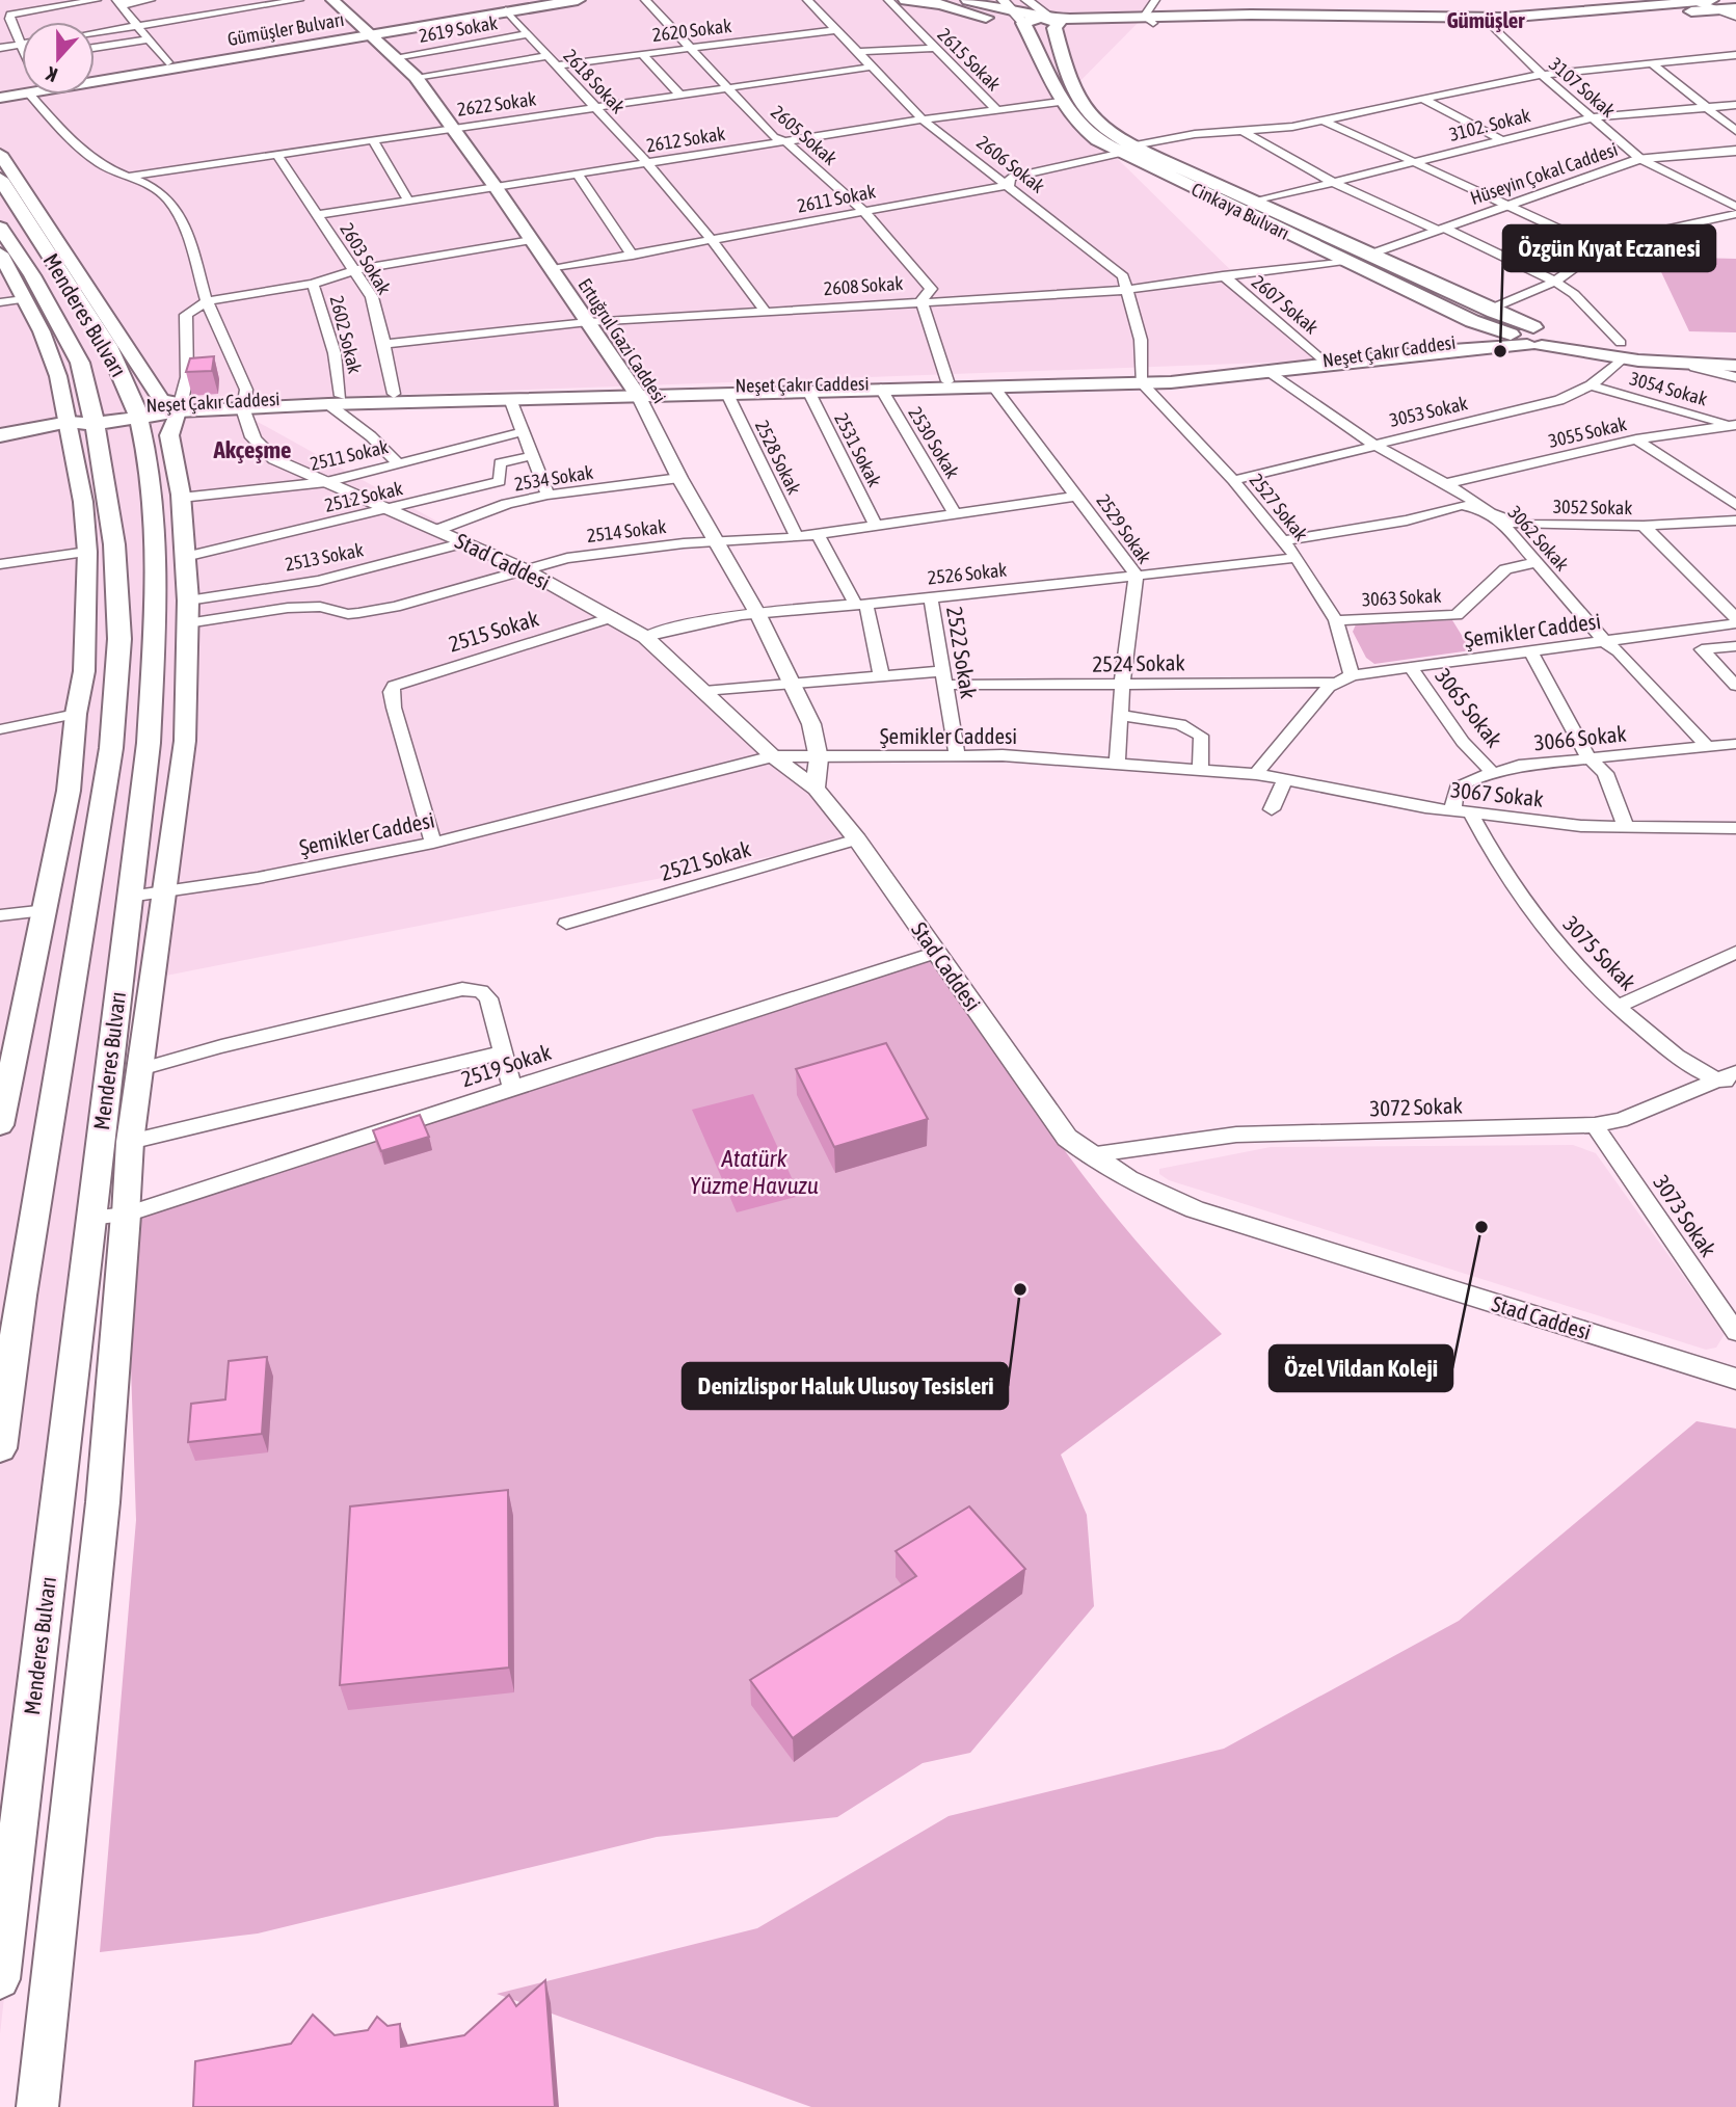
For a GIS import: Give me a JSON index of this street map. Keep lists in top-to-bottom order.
{
  "streets": {
    "main road": [
      "Gümüşler Bulvarı",
      "Cinkaya Bulvarı",
      "Menderes Bulvarı",
      "Ertuğrul Gazi Caddesi",
      "Neşet Çakır Caddesi"
    ],
    "street": [
      "2619 Sokak",
      "2620 Sokak",
      "2615 Sokak",
      "2618 Sokak",
      "3107 Sokak",
      "2622 Sokak",
      "3102. Sokak",
      "2605 Sokak",
      "2612 Sokak",
      "2606 Sokak",
      "Hüseyin Çokal Caddesi",
      "2611 Sokak",
      "2603 Sokak",
      "2608 Sokak",
      "2607 Sokak",
      "2602 Sokak",
      "3054 Sokak",
      "3053 Sokak",
      "3055 Sokak",
      "2530 Sokak",
      "2531 Sokak",
      "2511 Sokak",
      "2528 Sokak",
      "2534 Sokak",
      "2512 Sokak",
      "2527 Sokak",
      "3052 Sokak",
      "2529 Sokak",
      "2514 Sokak",
      "3062 Sokak",
      "2513 Sokak",
      "Stad Caddesi",
      "2526 Sokak",
      "3063 Sokak",
      "Şemikler Caddesi",
      "2515 Sokak",
      "2522 Sokak",
      "2524 Sokak",
      "3065 Sokak",
      "3066 Sokak",
      "3067 Sokak",
      "2521 Sokak",
      "3075 Sokak",
      "2519 Sokak",
      "3072 Sokak",
      "3073 Sokak"
    ]
  },
  "crossings": [
    ["Gümüşler Bulvarı", "2618 Sokak"],
    ["Gümüşler Bulvarı", "Ertuğrul Gazi Caddesi"],
    ["2619 Sokak", "2618 Sokak"],
    ["2619 Sokak", "Ertuğrul Gazi Caddesi"],
    ["2620 Sokak", "2618 Sokak"],
    ["2620 Sokak", "2605 Sokak"],
    ["2620 Sokak", "2606 Sokak"],
    ["2615 Sokak", "2612 Sokak"],
    ["2618 Sokak", "2622 Sokak"],
    ["2618 Sokak", "2612 Sokak"],
    ["2618 Sokak", "2611 Sokak"],
    ["2618 Sokak", "2608 Sokak"],
    ["3107 Sokak", "3102. Sokak"],
    ["3107 Sokak", "Hüseyin Çokal Caddesi"],
    ["2622 Sokak", "2605 Sokak"],
    ["2622 Sokak", "2606 Sokak"],
    ["2622 Sokak", "2603 Sokak"],
    ["2622 Sokak", "Ertuğrul Gazi Caddesi"],
    ["3102. Sokak", "Cinkaya Bulvarı"],
    ["2605 Sokak", "2612 Sokak"],
    ["2605 Sokak", "2611 Sokak"],
    ["2605 Sokak", "2608 Sokak"],
    ["2605 Sokak", "Neşet Çakır Caddesi"],
    ["2612 Sokak", "2606 Sokak"],
    ["2612 Sokak", "Cinkaya Bulvarı"],
    ["2612 Sokak", "2603 Sokak"],
    ["2612 Sokak", "Ertuğrul Gazi Caddesi"],
    ["2606 Sokak", "2611 Sokak"],
    ["2606 Sokak", "2608 Sokak"],
    ["2606 Sokak", "Neşet Çakır Caddesi"],
    ["2606 Sokak", "2527 Sokak"],
    ["Hüseyin Çokal Caddesi", "Cinkaya Bulvarı"],
    ["2611 Sokak", "Cinkaya Bulvarı"],
    ["2611 Sokak", "Ertuğrul Gazi Caddesi"],
    ["Cinkaya Bulvarı", "2608 Sokak"],
    ["Cinkaya Bulvarı", "Neşet Çakır Caddesi"],
    ["Cinkaya Bulvarı", "3053 Sokak"],
    ["2603 Sokak", "2608 Sokak"],
    ["2603 Sokak", "Neşet Çakır Caddesi"],
    ["2608 Sokak", "2607 Sokak"],
    ["2608 Sokak", "Ertuğrul Gazi Caddesi"],
    ["2607 Sokak", "Neşet Çakır Caddesi"],
    ["Menderes Bulvarı", "Neşet Çakır Caddesi"],
    ["Menderes Bulvarı", "Şemikler Caddesi"],
    ["Menderes Bulvarı", "2519 Sokak"],
    ["2602 Sokak", "Neşet Çakır Caddesi"],
    ["Ertuğrul Gazi Caddesi", "Neşet Çakır Caddesi"],
    ["Ertuğrul Gazi Caddesi", "2534 Sokak"],
    ["Ertuğrul Gazi Caddesi", "2514 Sokak"],
    ["Ertuğrul Gazi Caddesi", "Stad Caddesi"],
    ["Ertuğrul Gazi Caddesi", "2526 Sokak"],
    ["Ertuğrul Gazi Caddesi", "Şemikler Caddesi"],
    ["Ertuğrul Gazi Caddesi", "2524 Sokak"],
    ["Neşet Çakır Caddesi", "2530 Sokak"],
    ["Neşet Çakır Caddesi", "2531 Sokak"],
    ["Neşet Çakır Caddesi", "2528 Sokak"],
    ["Neşet Çakır Caddesi", "2527 Sokak"],
    ["Neşet Çakır Caddesi", "2529 Sokak"],
    ["Neşet Çakır Caddesi", "3062 Sokak"],
    ["Neşet Çakır Caddesi", "Stad Caddesi"],
    ["3054 Sokak", "3053 Sokak"],
    ["3054 Sokak", "3055 Sokak"],
    ["3053 Sokak", "2527 Sokak"],
    ["3053 Sokak", "3062 Sokak"],
    ["3055 Sokak", "3062 Sokak"],
    ["2530 Sokak", "2514 Sokak"],
    ["2531 Sokak", "2514 Sokak"],
    ["2511 Sokak", "Stad Caddesi"],
    ["2528 Sokak", "2514 Sokak"],
    ["2534 Sokak", "Stad Caddesi"],
    ["2512 Sokak", "Stad Caddesi"],
    ["2527 Sokak", "3052 Sokak"],
    ["2527 Sokak", "2526 Sokak"],
    ["2527 Sokak", "3063 Sokak"],
    ["2527 Sokak", "Şemikler Caddesi"],
    ["3052 Sokak", "3062 Sokak"],
    ["2529 Sokak", "2514 Sokak"],
    ["2529 Sokak", "2526 Sokak"],
    ["2529 Sokak", "Şemikler Caddesi"],
    ["2529 Sokak", "2524 Sokak"],
    ["2514 Sokak", "Stad Caddesi"],
    ["3062 Sokak", "3063 Sokak"],
    ["3062 Sokak", "Şemikler Caddesi"],
    ["3062 Sokak", "3066 Sokak"],
    ["2513 Sokak", "Stad Caddesi"],
    ["Stad Caddesi", "2526 Sokak"],
    ["Stad Caddesi", "Şemikler Caddesi"],
    ["Stad Caddesi", "2515 Sokak"],
    ["Stad Caddesi", "2524 Sokak"],
    ["Stad Caddesi", "2521 Sokak"],
    ["Stad Caddesi", "2519 Sokak"],
    ["Stad Caddesi", "3072 Sokak"],
    ["2526 Sokak", "2522 Sokak"],
    ["Şemikler Caddesi", "2515 Sokak"],
    ["Şemikler Caddesi", "2522 Sokak"],
    ["Şemikler Caddesi", "2524 Sokak"],
    ["Şemikler Caddesi", "3065 Sokak"],
    ["Şemikler Caddesi", "3067 Sokak"],
    ["2522 Sokak", "2524 Sokak"],
    ["3065 Sokak", "3066 Sokak"],
    ["3066 Sokak", "3067 Sokak"],
    ["3066 Sokak", "3075 Sokak"],
    ["3067 Sokak", "3075 Sokak"],
    ["3075 Sokak", "3072 Sokak"],
    ["3072 Sokak", "3073 Sokak"]
  ],
  "districts": ["Gümüşler", "Akçeşme"],
  "water": ["Atatürk Yüzme Havuzu"],
  "places": ["Özgün Kıyat Eczanesi", "Özel Vildan Koleji", "Denizlispor Haluk Ulusoy Tesisleri"],
  "north": "bottom"
}
